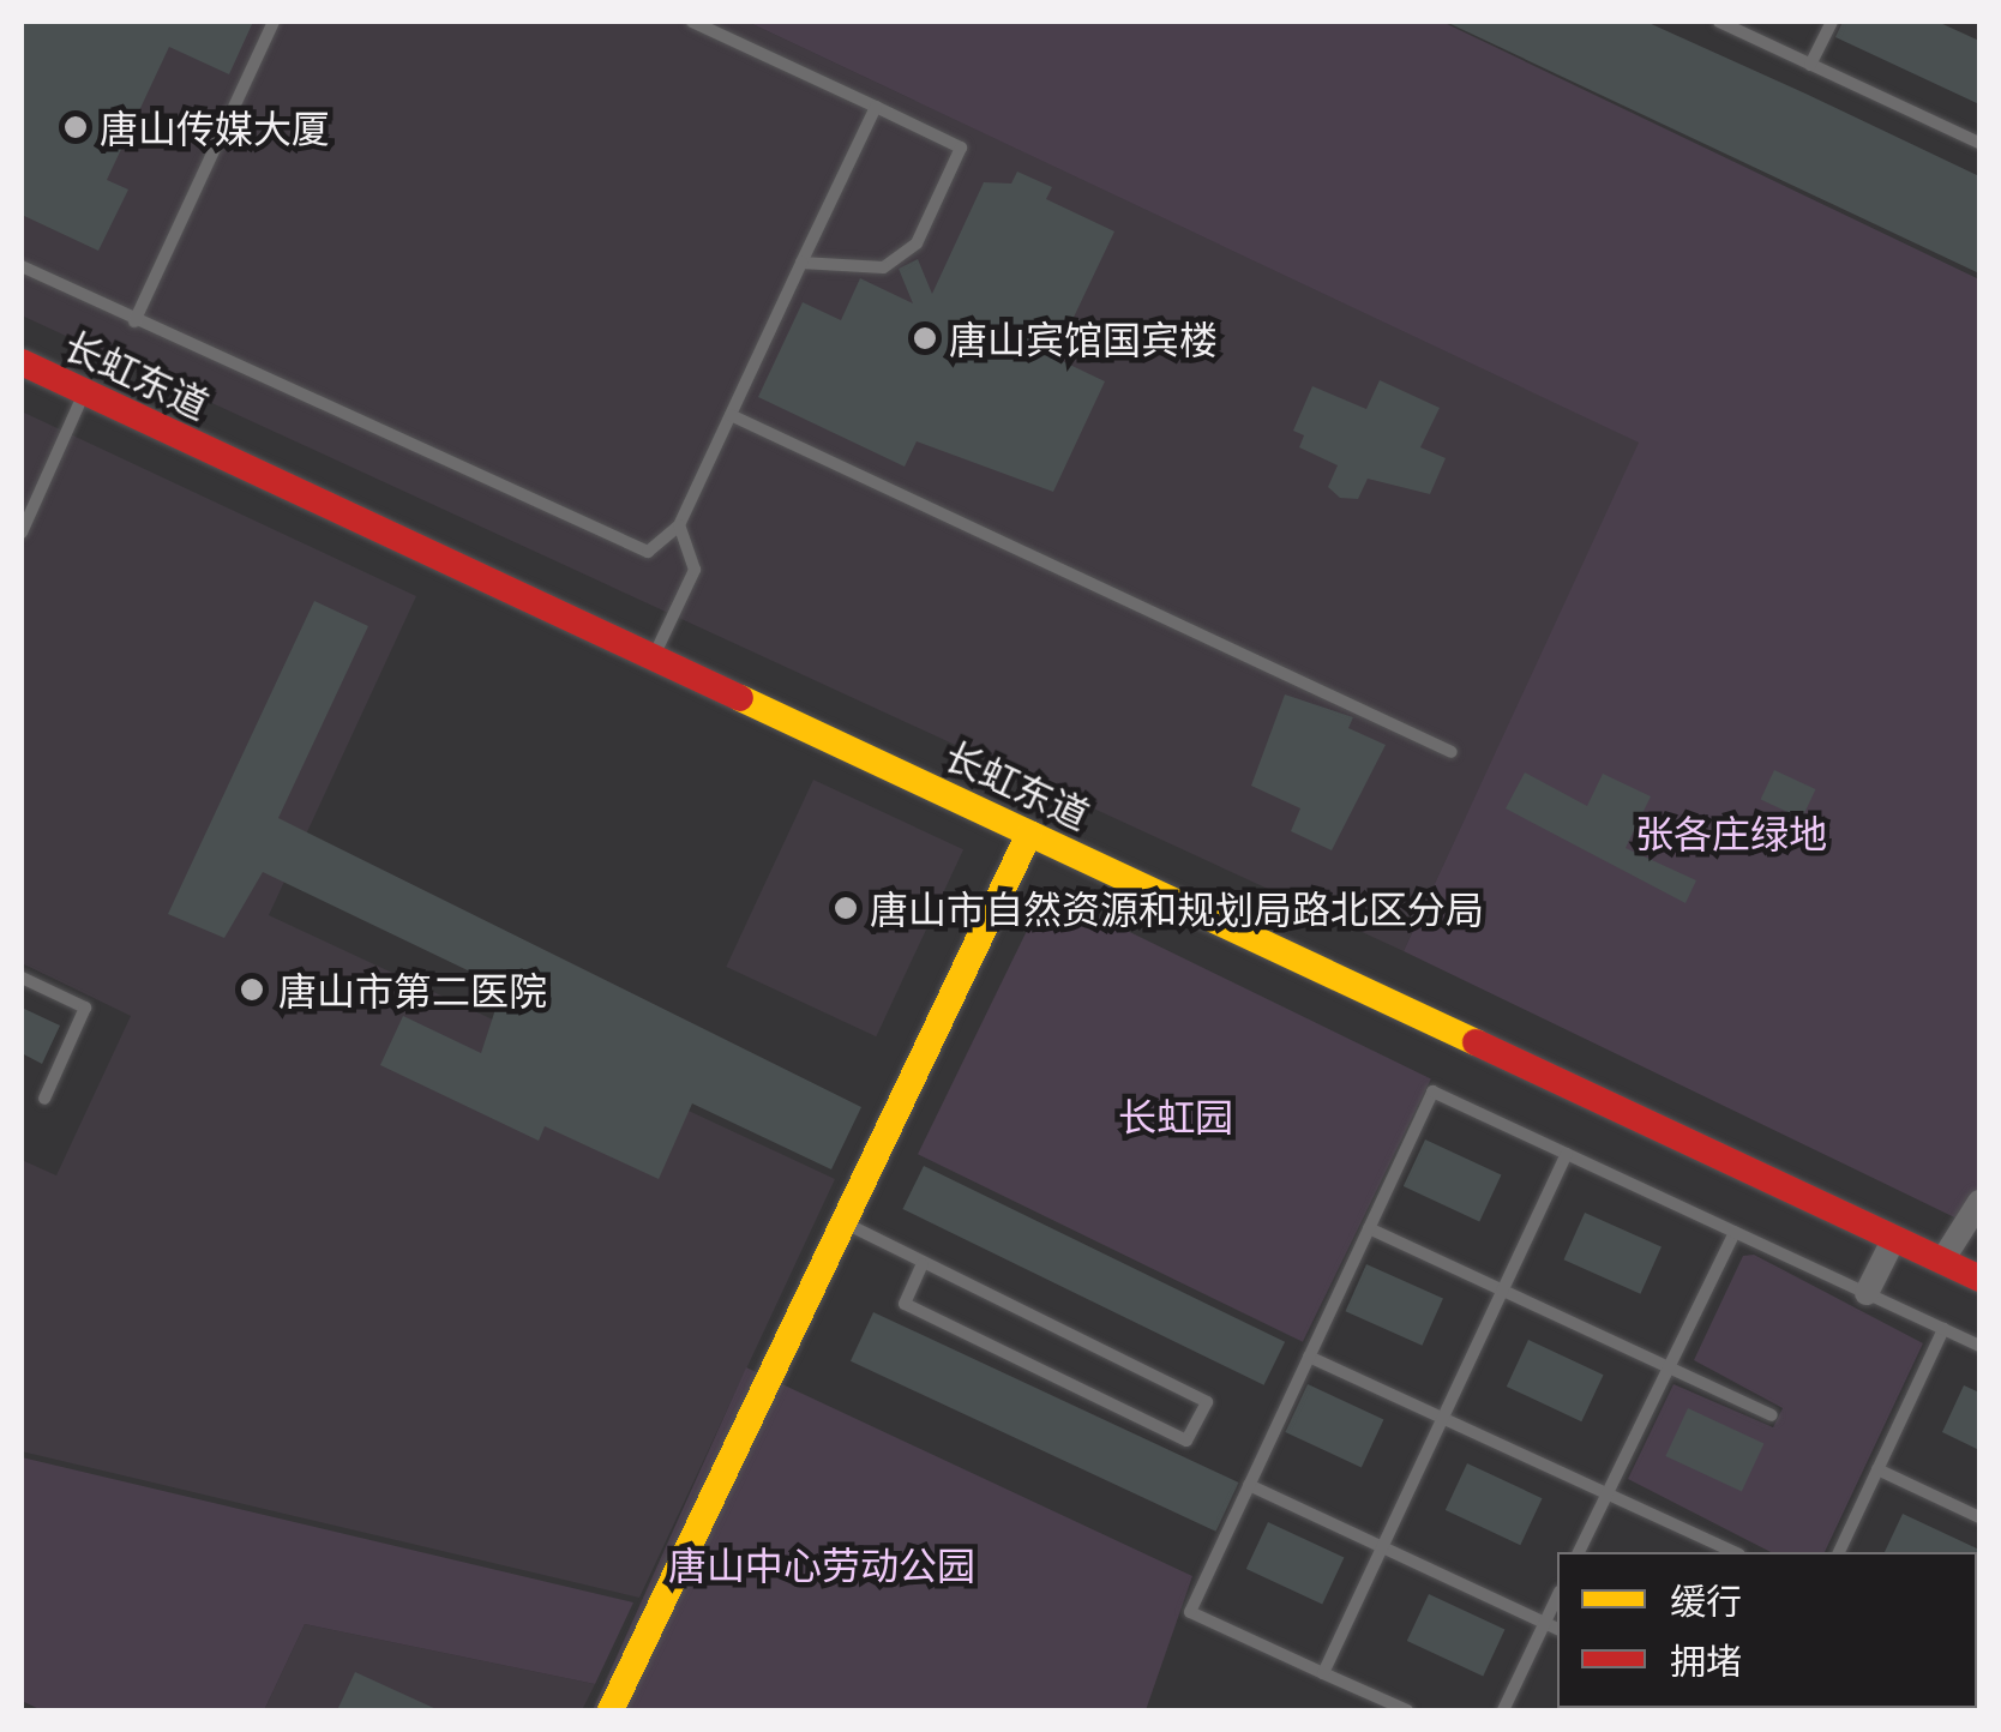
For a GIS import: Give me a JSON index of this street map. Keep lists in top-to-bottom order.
{
  "streets": {
    "street": ["长虹东道"]
  },
  "parks": ["张各庄绿地", "长虹园", "唐山中心劳动公园"],
  "places": [
    "唐山传媒大厦",
    "唐山宾馆国宾楼",
    "唐山市自然资源和规划局路北区分局",
    "唐山市第二医院"
  ],
  "legend": ["缓行", "拥堵"]
}
